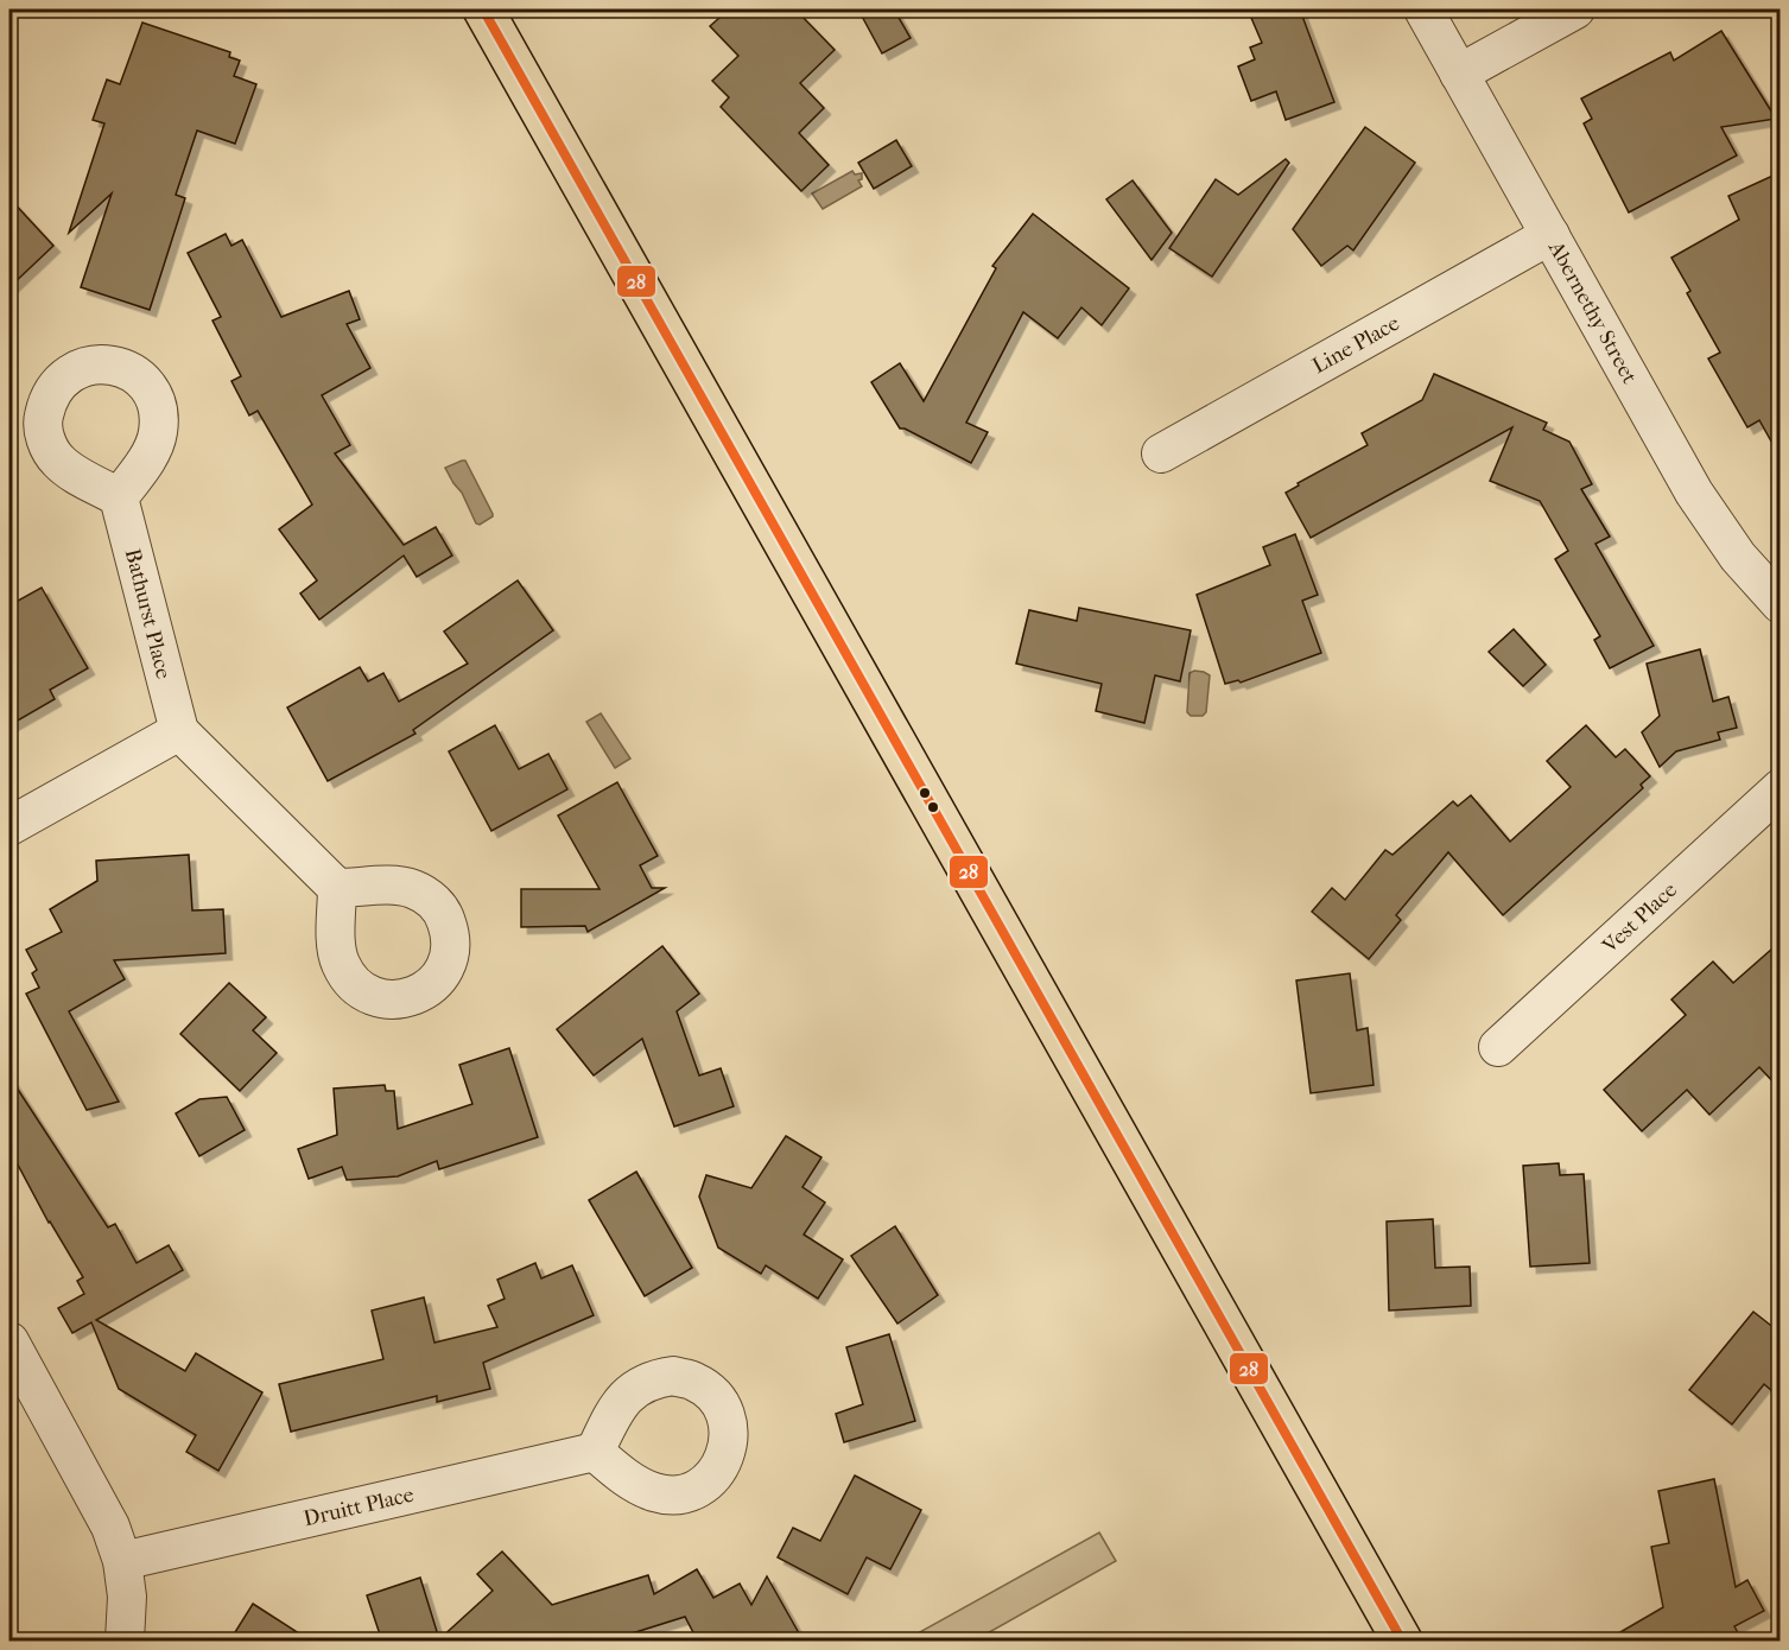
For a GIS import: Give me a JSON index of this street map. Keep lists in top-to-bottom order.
{
  "streets": {
    "street": [
      "Abernethy Street",
      "Line Place",
      "Bathurst Place",
      "Vest Place",
      "Druitt Place"
    ]
  },
  "crossings": [
    ["Abernethy Street", "Line Place"]
  ],
  "lines": ["transit line 28"]
}
